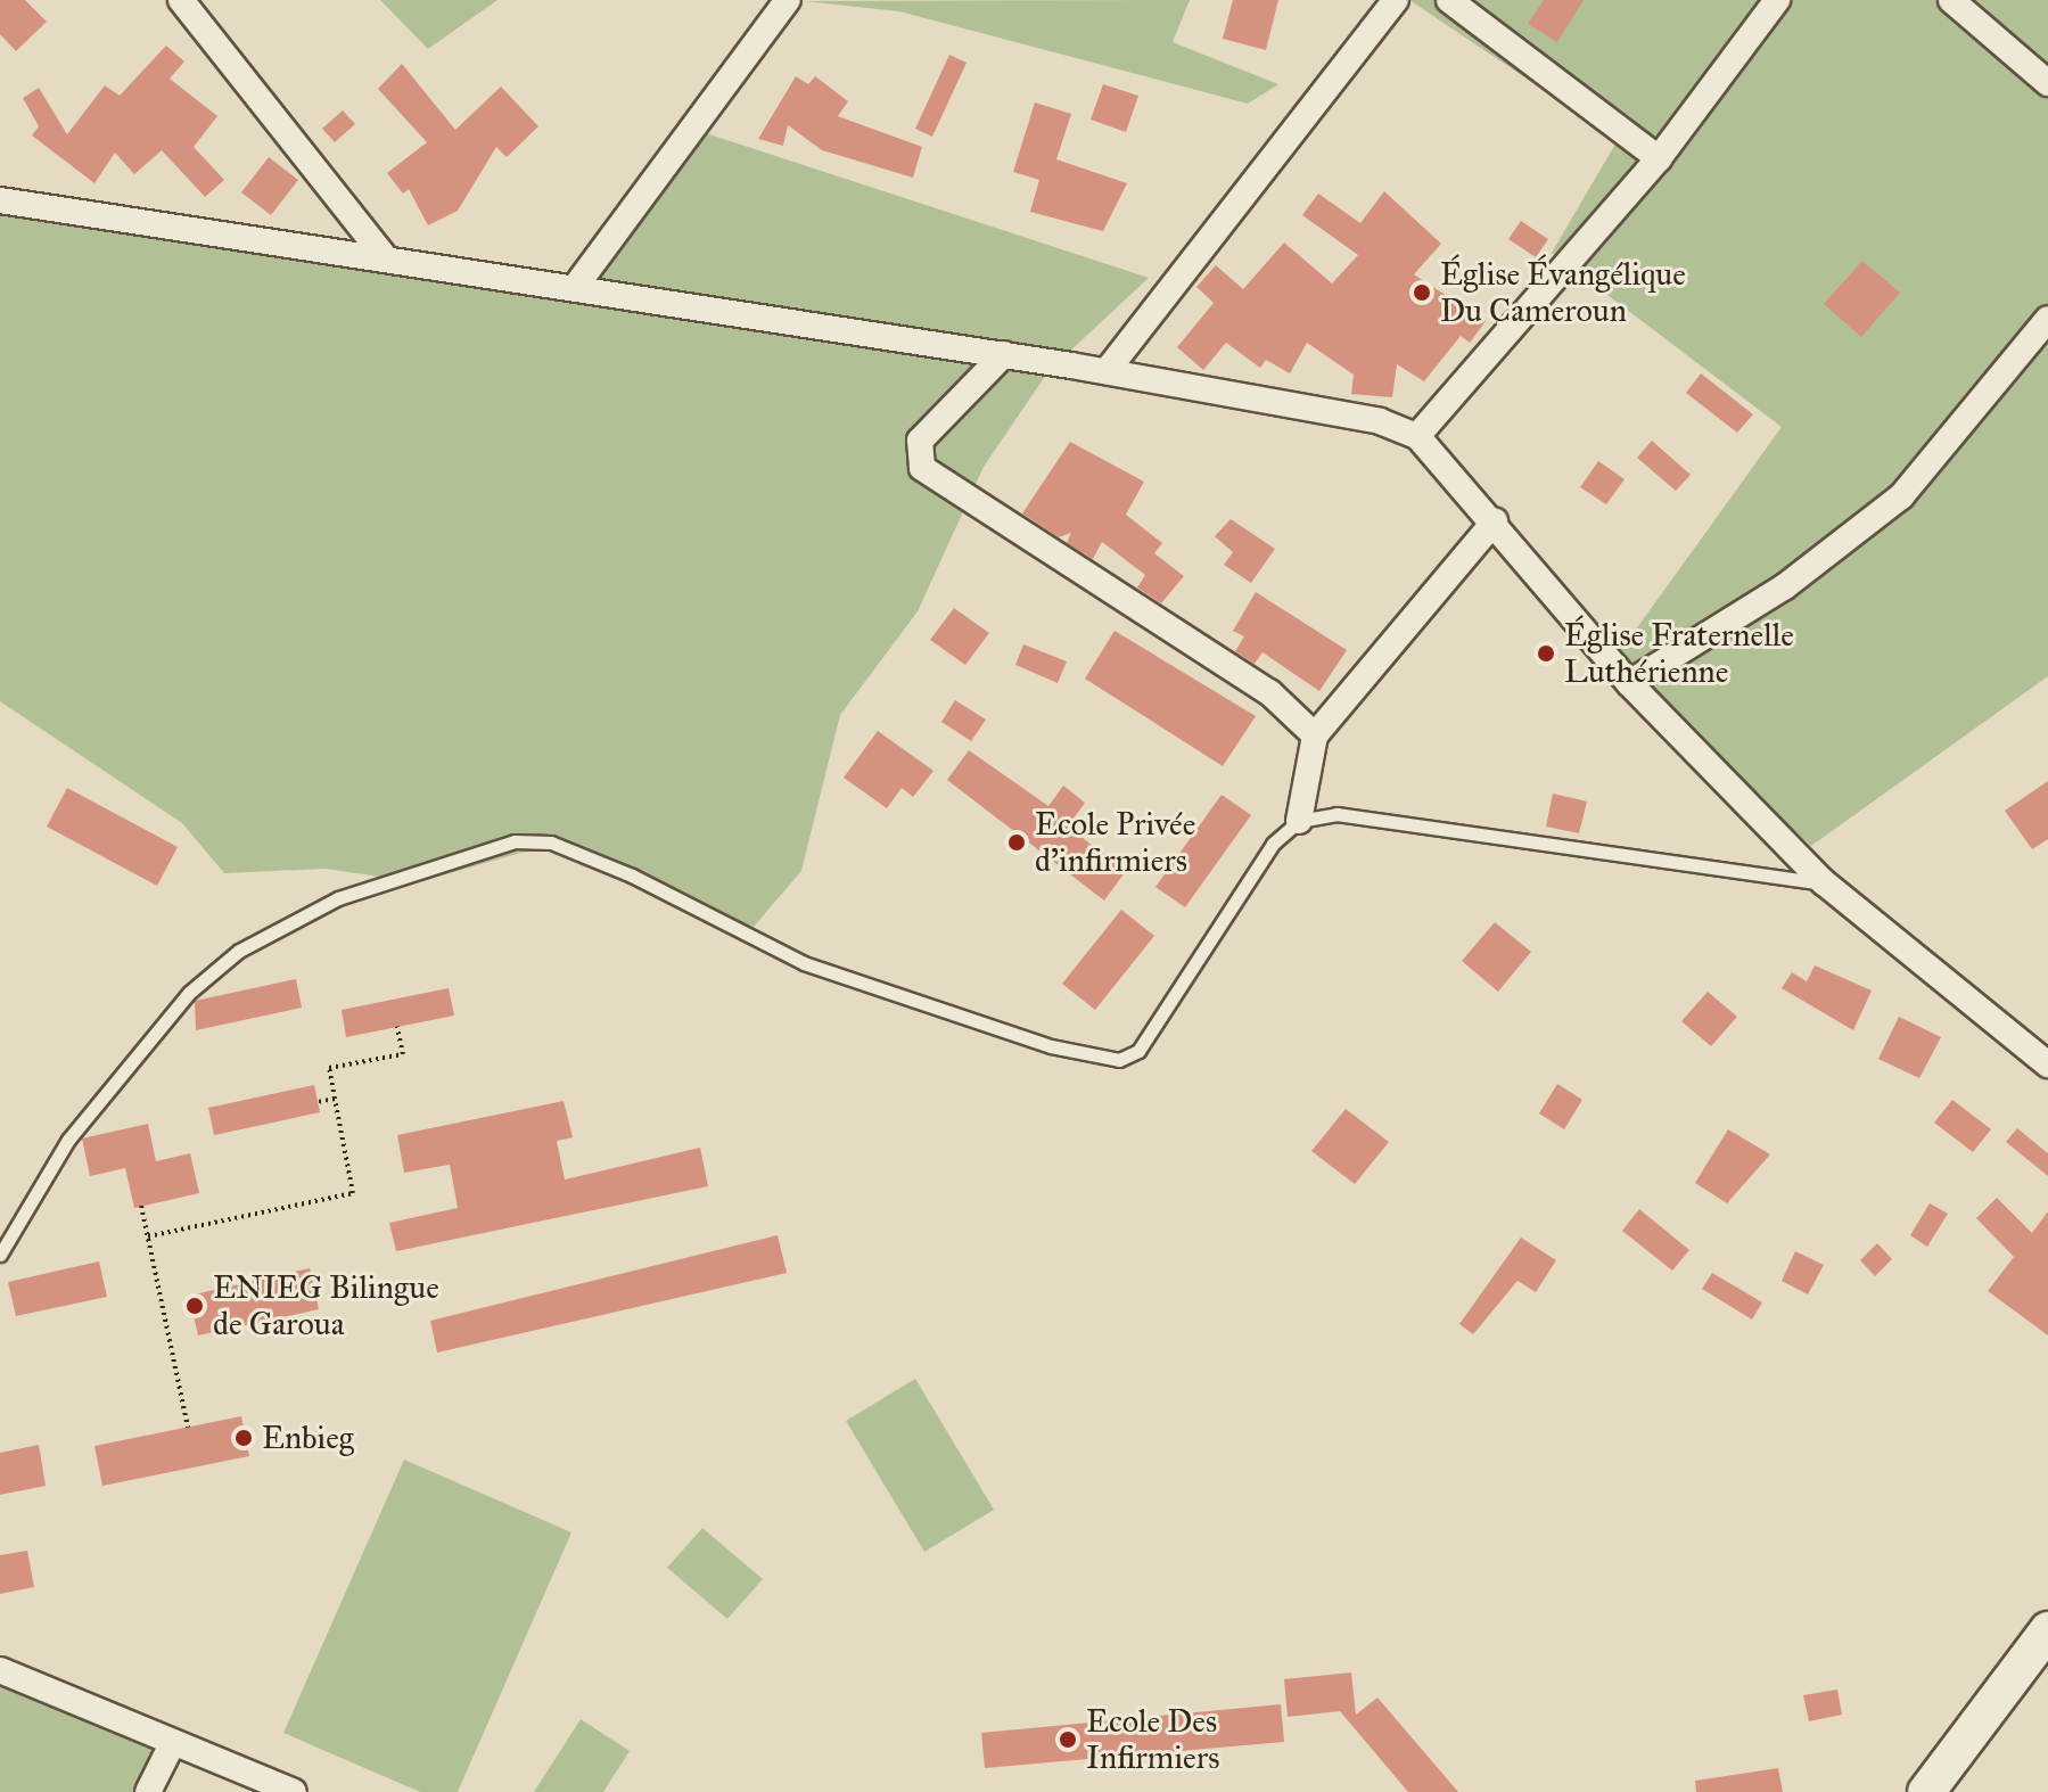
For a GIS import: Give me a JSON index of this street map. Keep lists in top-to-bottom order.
{
  "places": [
    "Église Évangélique Du Cameroun",
    "Église Fraternelle Luthérienne",
    "Ecole Privée d'infirmiers",
    "ENIEG Bilingue de Garoua",
    "Enbieg",
    "Ecole Des Infirmiers"
  ]
}
